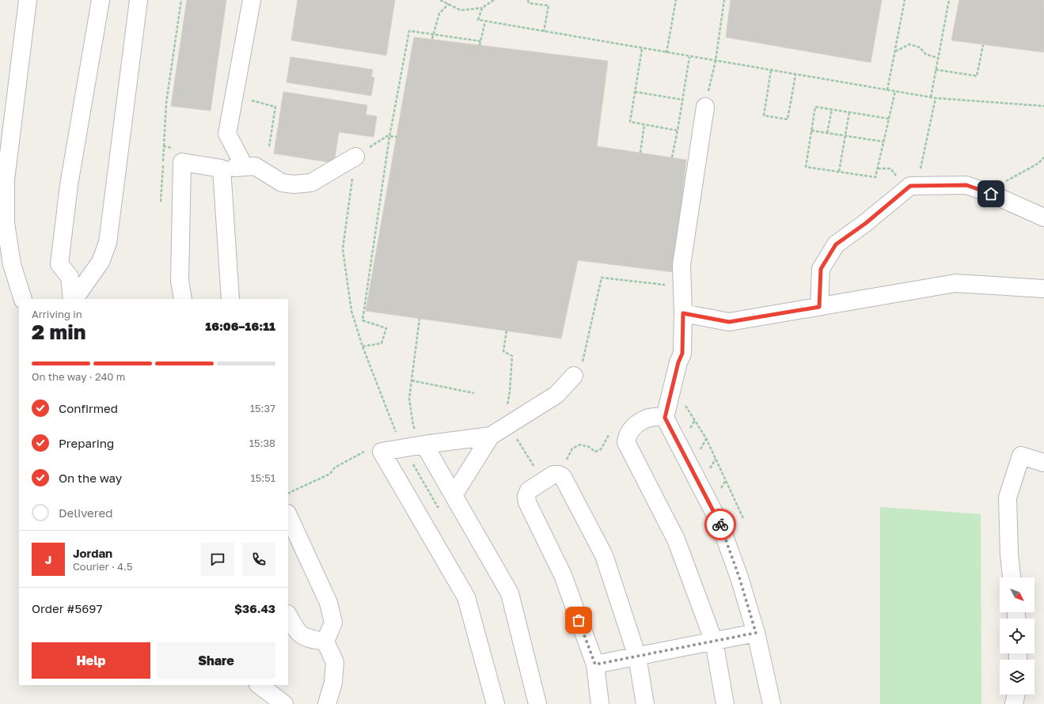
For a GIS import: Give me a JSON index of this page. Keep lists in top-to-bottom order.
{
  "north": "bottom right",
  "page": {
    "heading": ["2 min", "Arriving in", "16:06–16:11"],
    "panel": [
      "Jordan",
      "Courier · 4.5",
      "Order #5697",
      "$36.43"
    ],
    "bar": "On the way · 240 m",
    "list": [
      ["Confirmed", "15:37"],
      ["Preparing", "15:38"],
      ["On the way", "15:51"],
      "Delivered"
    ],
    "round": "J",
    "buttons": ["Help", "Share"]
  }
}
